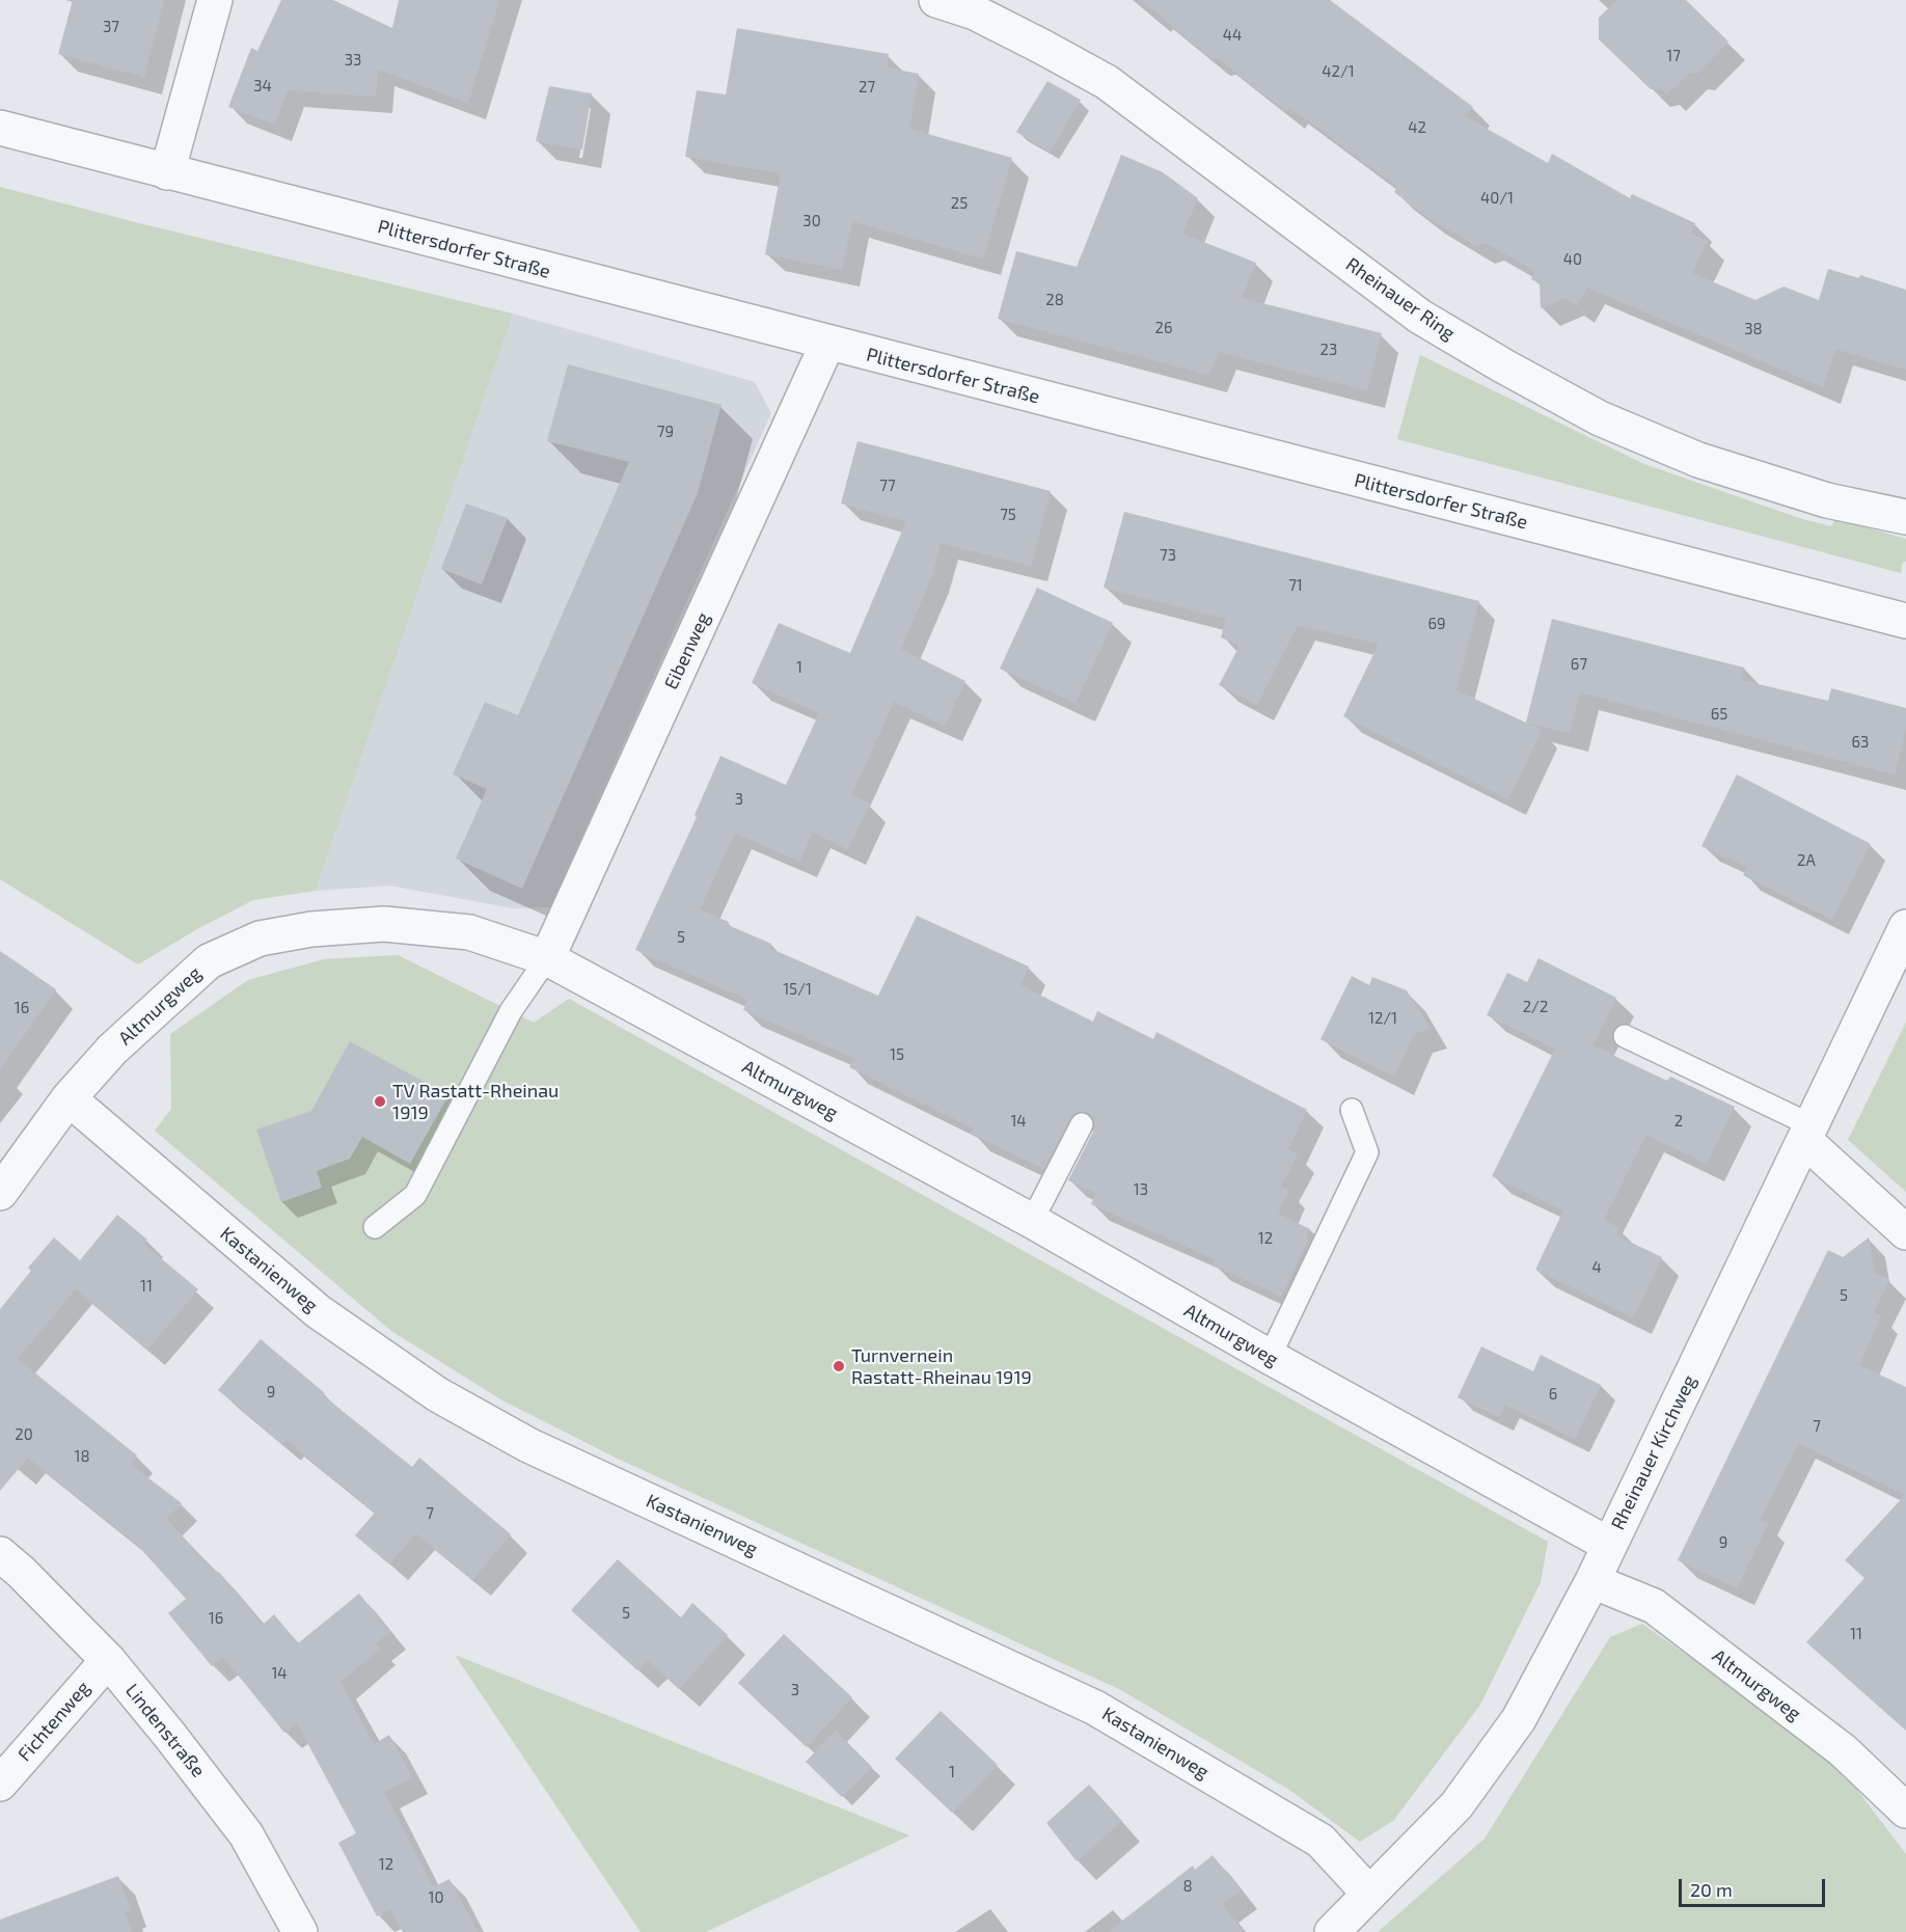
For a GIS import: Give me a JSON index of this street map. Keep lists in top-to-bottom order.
{
  "streets": {
    "street": [
      "Plittersdorfer Straße",
      "Rheinauer Ring",
      "Eibenweg",
      "Altmurgweg",
      "Kastanienweg",
      "Rheinauer Kirchweg",
      "Fichtenweg",
      "Lindenstraße"
    ]
  },
  "crossings": [
    ["Plittersdorfer Straße", "Eibenweg"],
    ["Eibenweg", "Altmurgweg"],
    ["Altmurgweg", "Kastanienweg"],
    ["Altmurgweg", "Rheinauer Kirchweg"],
    ["Kastanienweg", "Rheinauer Kirchweg"],
    ["Fichtenweg", "Lindenstraße"]
  ],
  "places": ["TV Rastatt-Rheinau 1919", "Turnvernein Rastatt-Rheinau 1919"],
  "house_numbers": [
    "37",
    "44",
    "17",
    "33",
    "42/1",
    "34",
    "27",
    "42",
    "40/1",
    "25",
    "30",
    "40",
    "28",
    "26",
    "38",
    "23",
    "79",
    "77",
    "75",
    "73",
    "71",
    "69",
    "67",
    "1",
    "65",
    "63",
    "3",
    "2A",
    "5",
    "15/1",
    "2/2",
    "16",
    "12/1",
    "15",
    "14",
    "2",
    "13",
    "12",
    "4",
    "11",
    "5",
    "9",
    "6",
    "7",
    "20",
    "18",
    "7",
    "9",
    "5",
    "16",
    "11",
    "14",
    "3",
    "1",
    "12",
    "8",
    "10"
  ],
  "scale_bar": "20 m"
}
